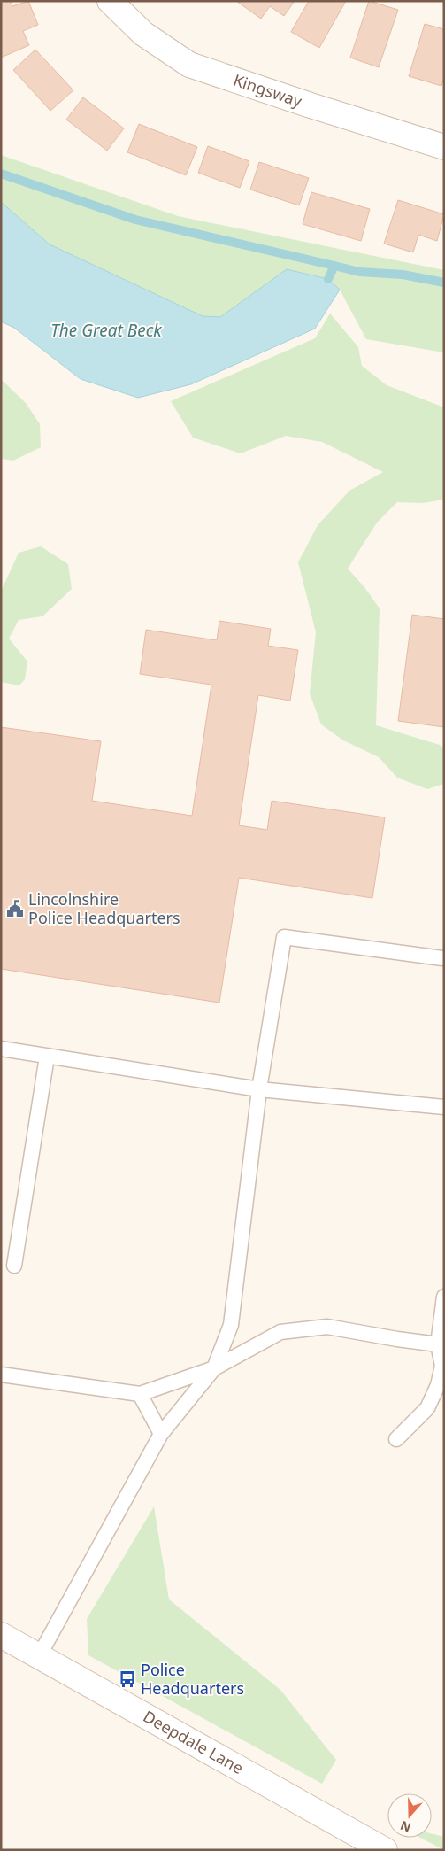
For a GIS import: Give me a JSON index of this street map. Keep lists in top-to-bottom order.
{
  "streets": {
    "street": ["Kingsway", "Deepdale Lane"]
  },
  "water": ["The Great Beck"],
  "places": {
    "public building": ["Lincolnshire Police Headquarters"],
    "bus stop": ["Police Headquarters"]
  },
  "north": "bottom"
}
